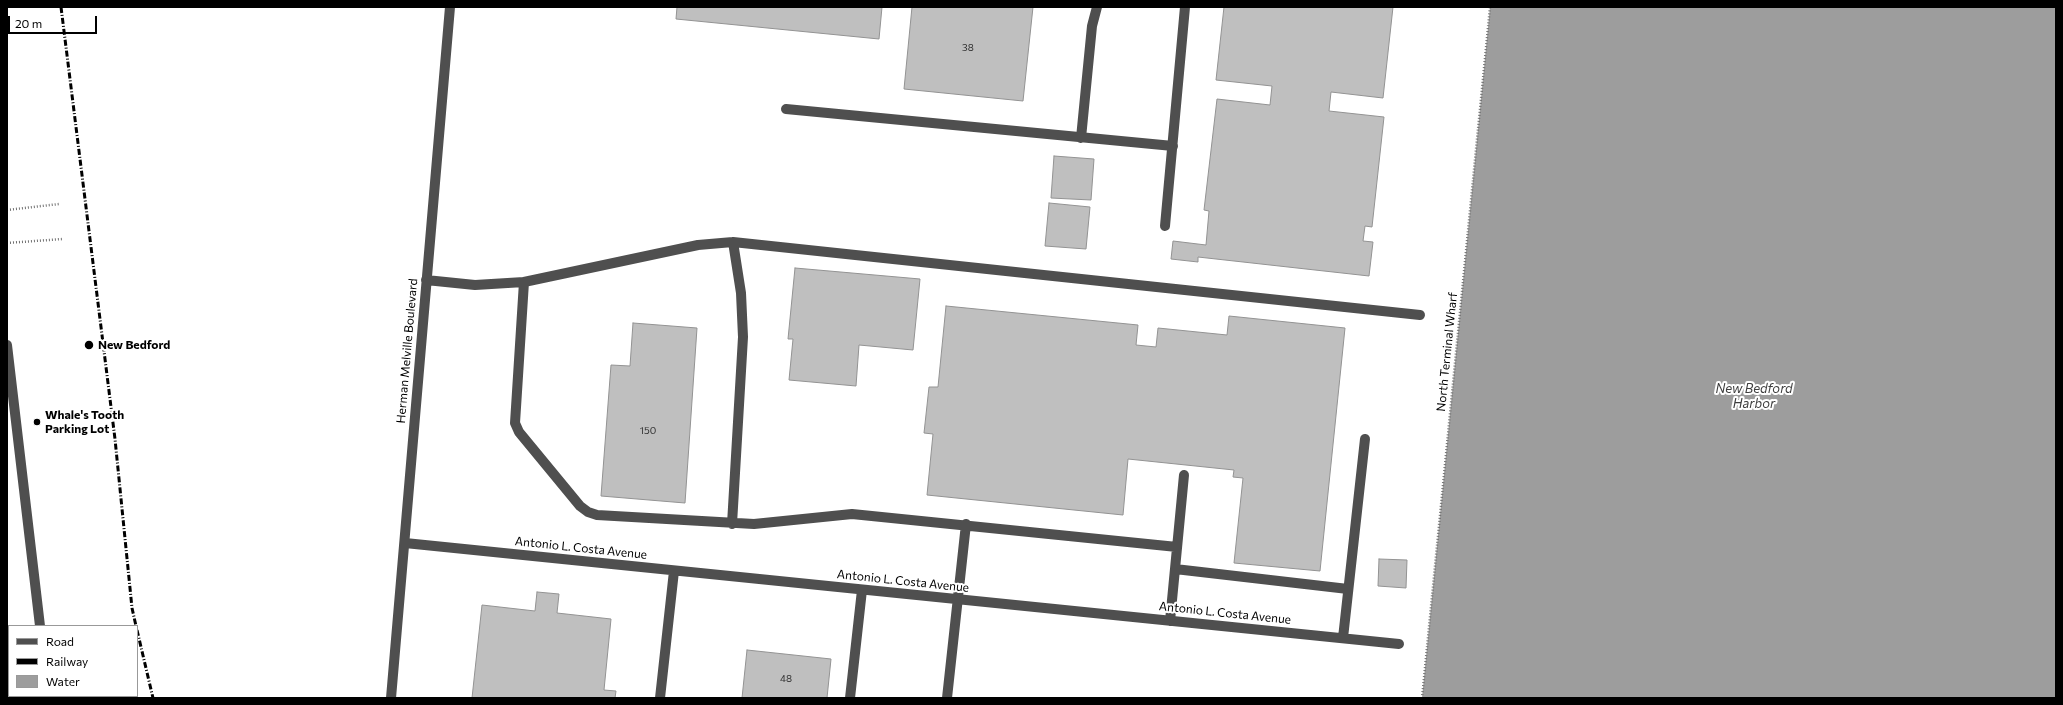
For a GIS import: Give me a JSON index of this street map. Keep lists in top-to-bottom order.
{
  "streets": {
    "street": ["Herman Melville Boulevard", "Antonio L. Costa Avenue"],
    "path": ["North Terminal Wharf"]
  },
  "crossings": [
    ["Herman Melville Boulevard", "Antonio L. Costa Avenue"]
  ],
  "water": ["New Bedford Harbor"],
  "places": ["New Bedford", "Whale's Tooth Parking Lot"],
  "house_numbers": ["38", "150", "48"],
  "legend": ["Road", "Railway", "Water"],
  "scale_bar": "20 m"
}
